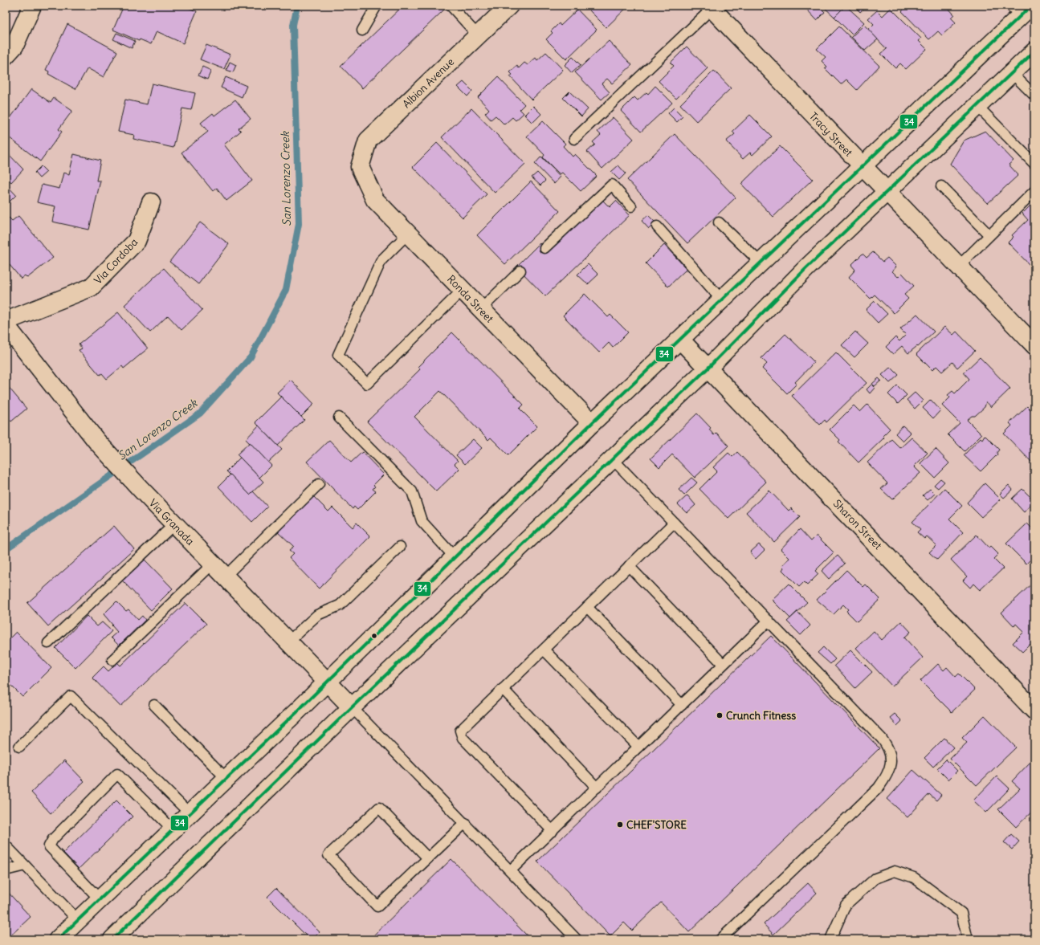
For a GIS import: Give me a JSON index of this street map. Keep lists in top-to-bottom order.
{
  "streets": {
    "main road": [
      "Albion Avenue",
      "Tracy Street",
      "Via Cordoba",
      "Ronda Street",
      "Via Granada",
      "Sharon Street"
    ]
  },
  "crossings": [
    ["Albion Avenue", "Ronda Street"]
  ],
  "water": ["San Lorenzo Creek"],
  "places": ["Crunch Fitness", "CHEF'STORE"],
  "lines": ["transit line 34"]
}
